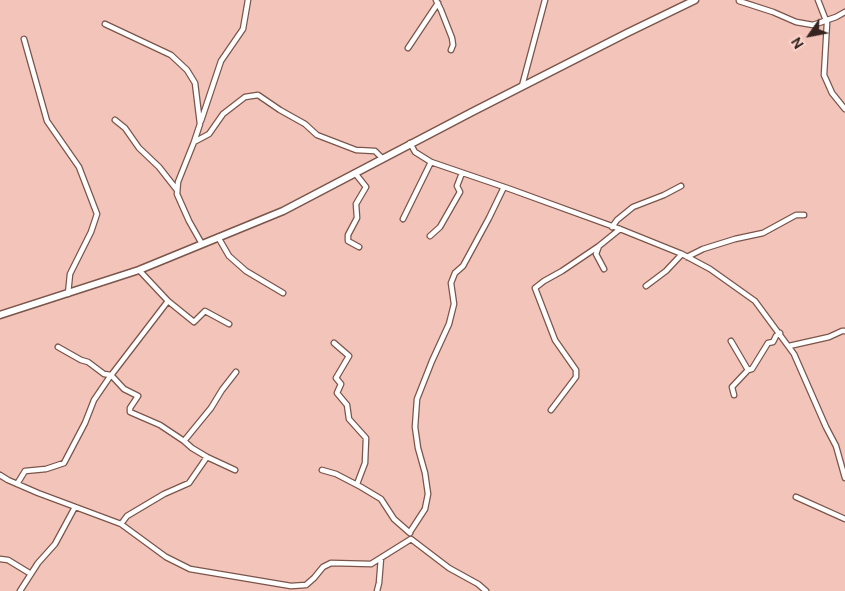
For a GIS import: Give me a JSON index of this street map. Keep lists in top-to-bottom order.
{
  "north": "bottom left"
}
